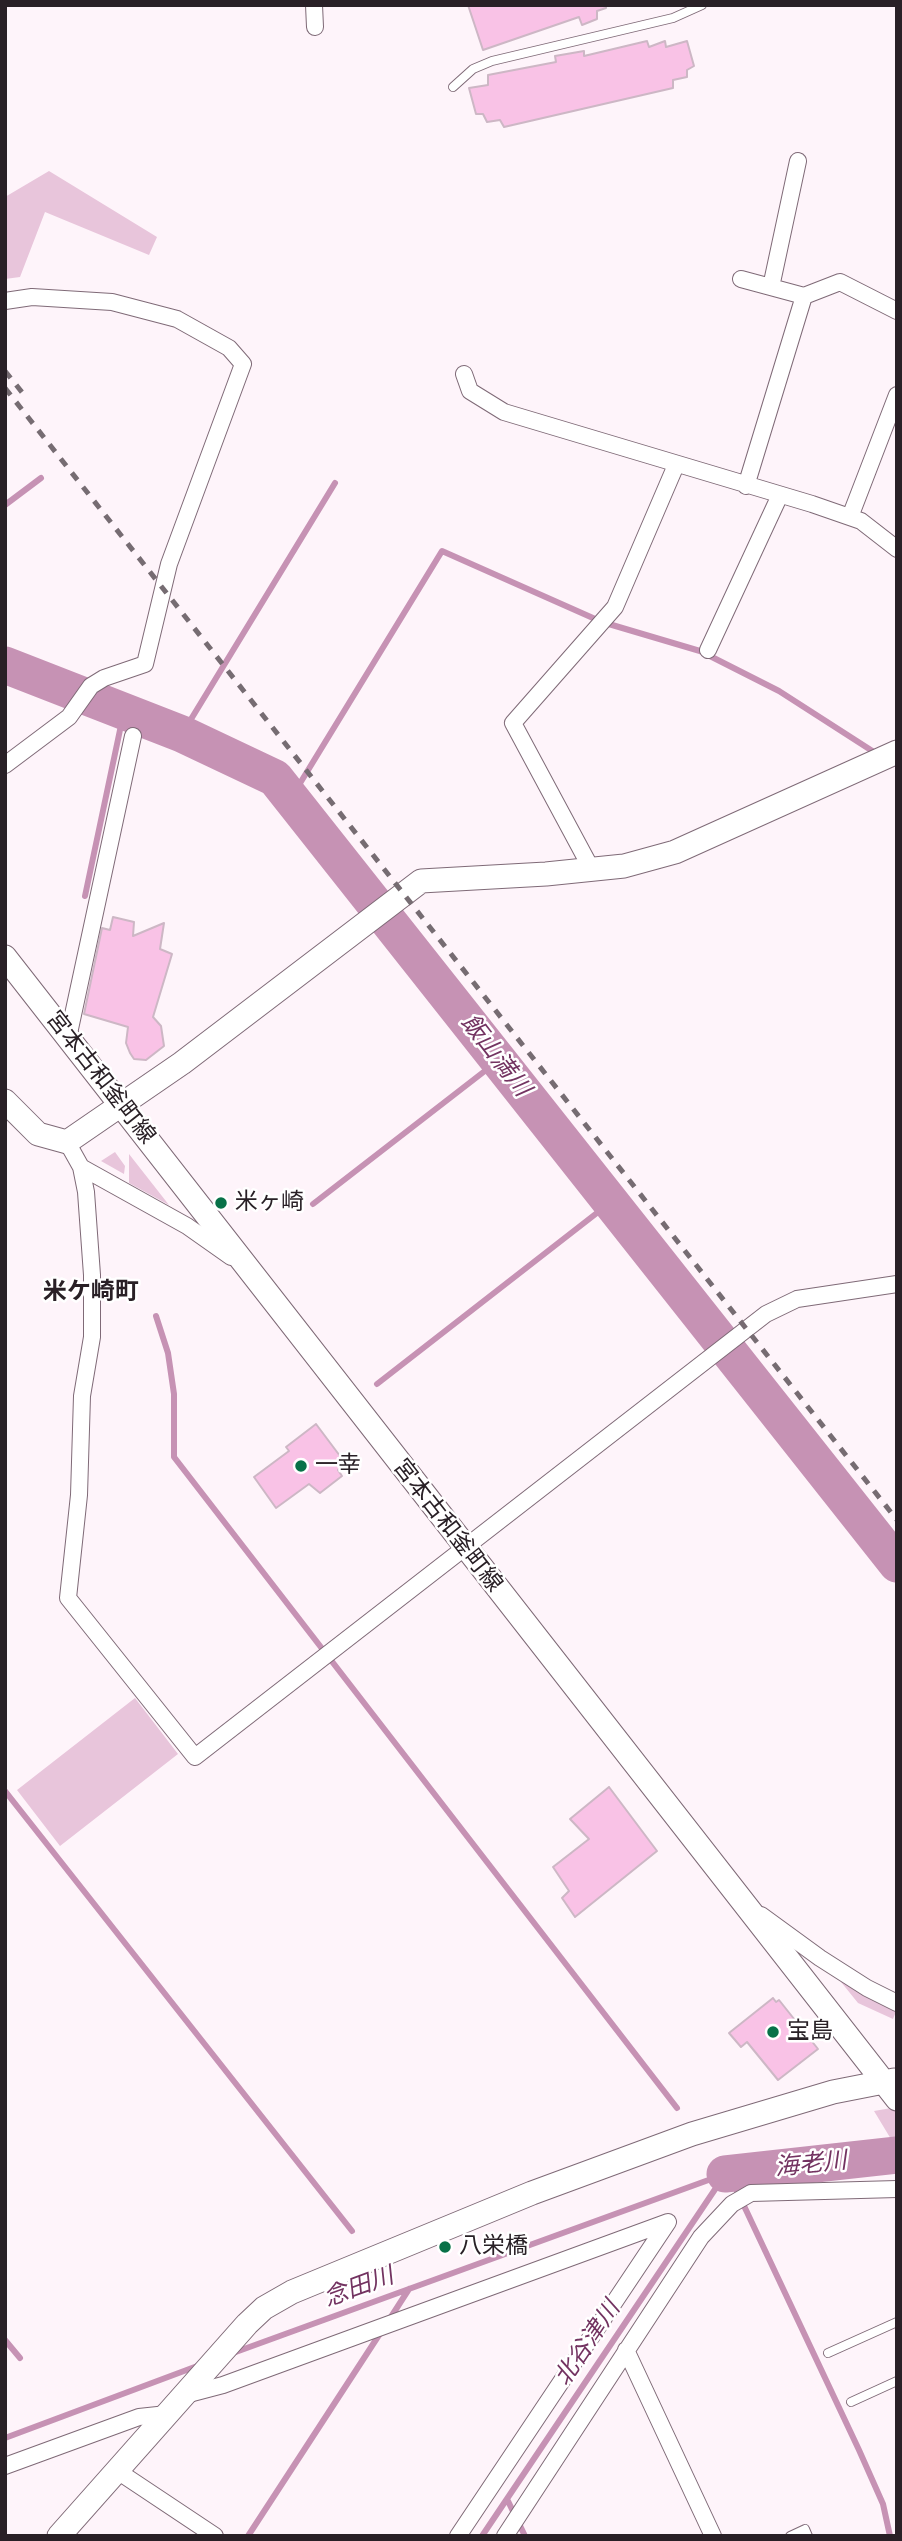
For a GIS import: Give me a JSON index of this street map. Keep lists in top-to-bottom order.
{
  "streets": {
    "street": ["宮本古和釜町線"]
  },
  "districts": ["米ケ崎町"],
  "water": [
    "飯山満川",
    "海老川",
    "念田川",
    "北谷津川"
  ],
  "places": [
    "米ヶ崎",
    "一幸",
    "宝島",
    "八栄橋"
  ]
}
